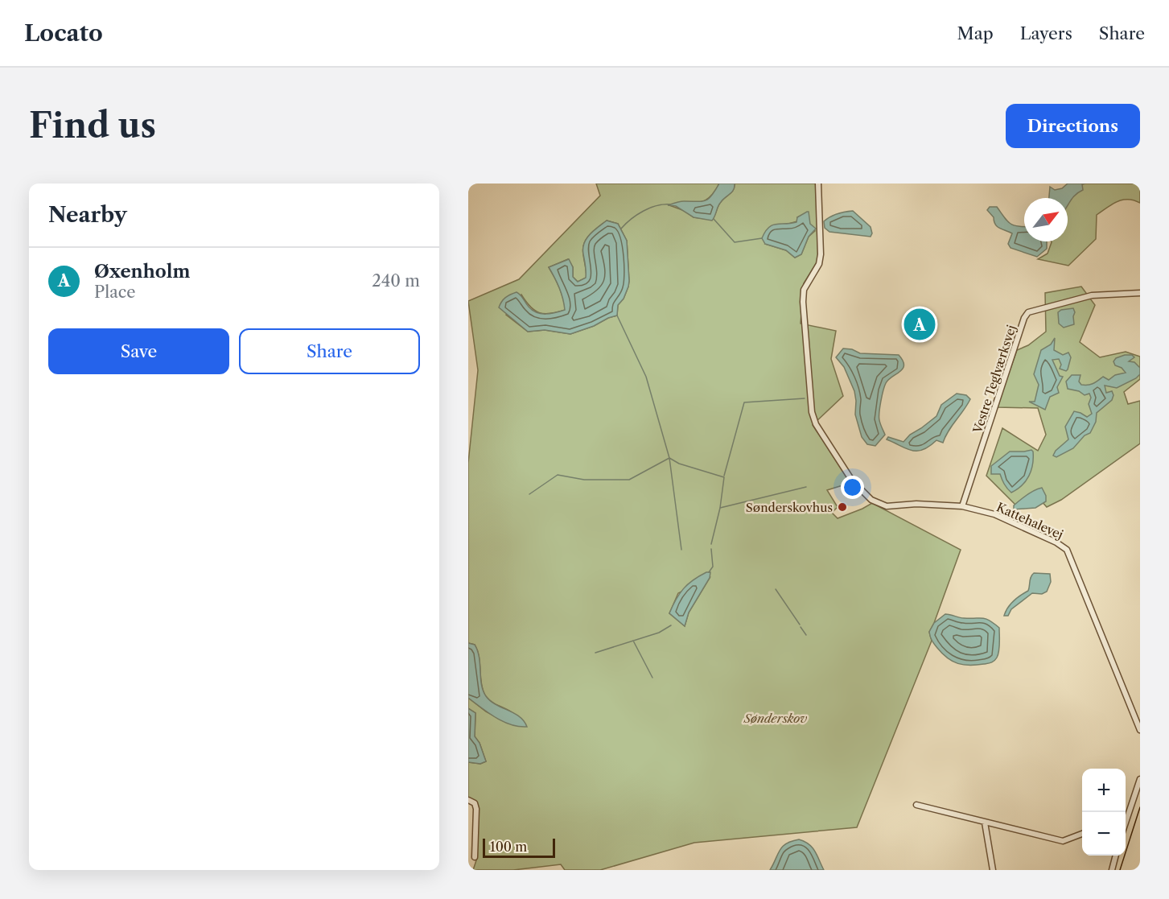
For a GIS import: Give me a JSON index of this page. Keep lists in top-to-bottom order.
{
  "streets": {
    "street": ["Vestre Teglværksvej", "Kattehalevej"]
  },
  "crossings": [
    ["Vestre Teglværksvej", "Kattehalevej"]
  ],
  "parks": ["Sønderskov"],
  "places": ["Sønderskovhus"],
  "scale_bar": "100 m",
  "north": "top right",
  "page": {
    "header": "Locato",
    "nav": ["Map", "Layers", "Share"],
    "buttons": [
      "Directions",
      ["Save", "Share"]
    ],
    "title": "Find us",
    "heading": "Nearby",
    "list": [
      {
        "mark": "A",
        "name": "Øxenholm",
        "note": "Place",
        "value": "240 m"
      }
    ],
    "pins": "A",
    "map_buttons": ["+", "−"],
    "scale": "100 m"
  }
}
